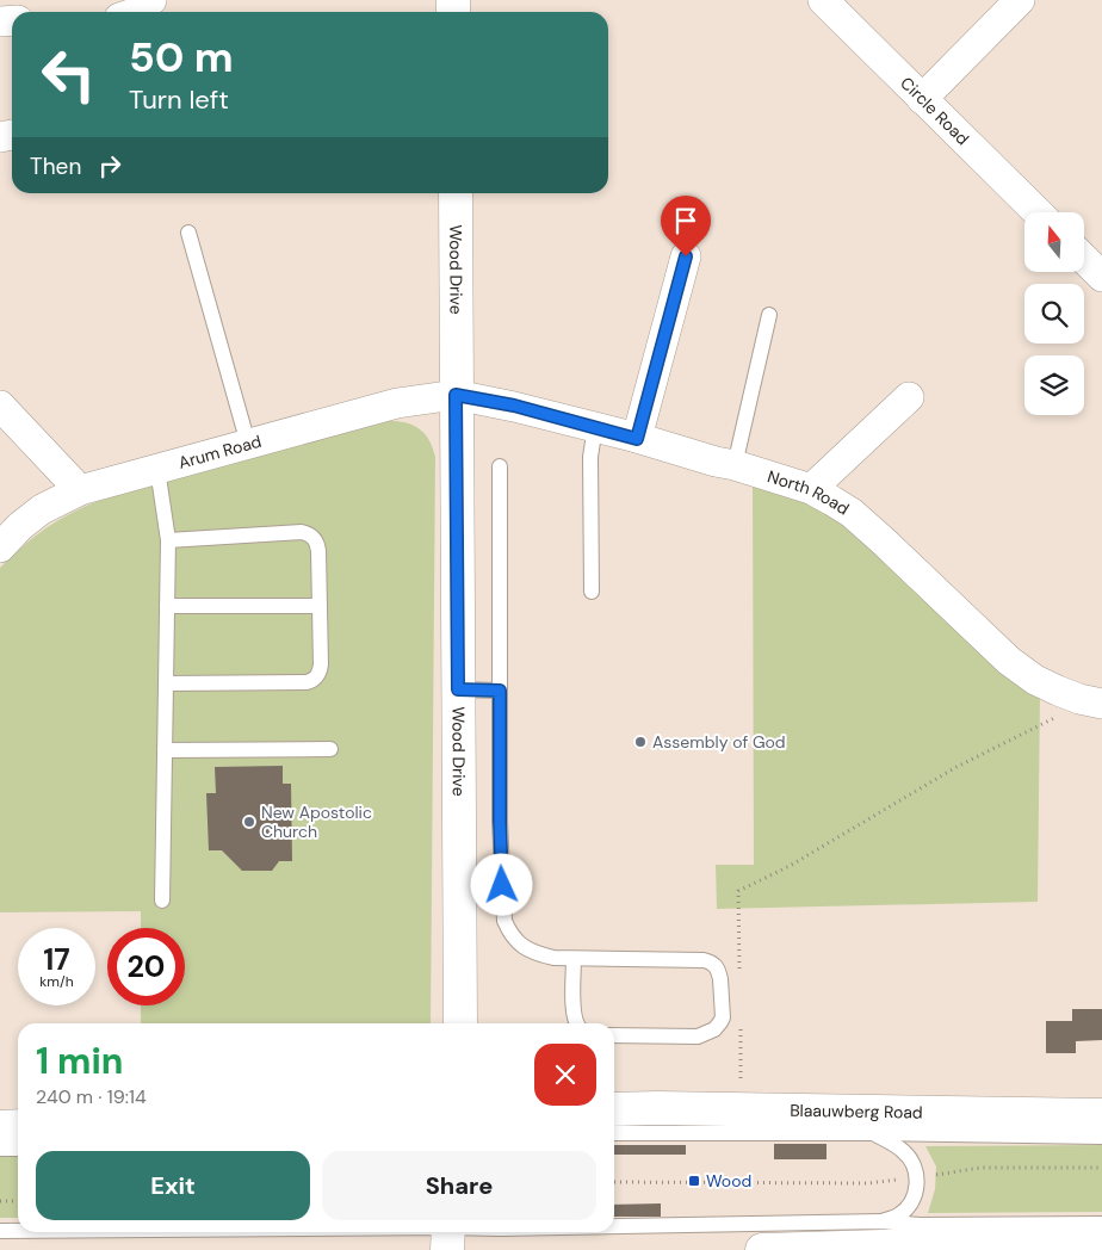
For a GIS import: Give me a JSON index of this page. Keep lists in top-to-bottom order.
{
  "streets": {
    "street": [
      "Circle Road",
      "Wood Drive",
      "Arum Road",
      "North Road",
      "Blaauwberg Road"
    ]
  },
  "crossings": [
    ["Wood Drive", "Arum Road"],
    ["Wood Drive", "North Road"],
    ["Arum Road", "North Road"]
  ],
  "places": {
    "other": ["Assembly of God", "New Apostolic Church"],
    "transit": ["Wood"]
  },
  "north": "top",
  "page": {
    "turn": ["50 m", "Turn left"],
    "then": "Then",
    "speed": "17 km/h",
    "limit": "20",
    "heading": ["1 min", "240 m · 19:14"],
    "buttons": ["Exit", "Share"]
  }
}
